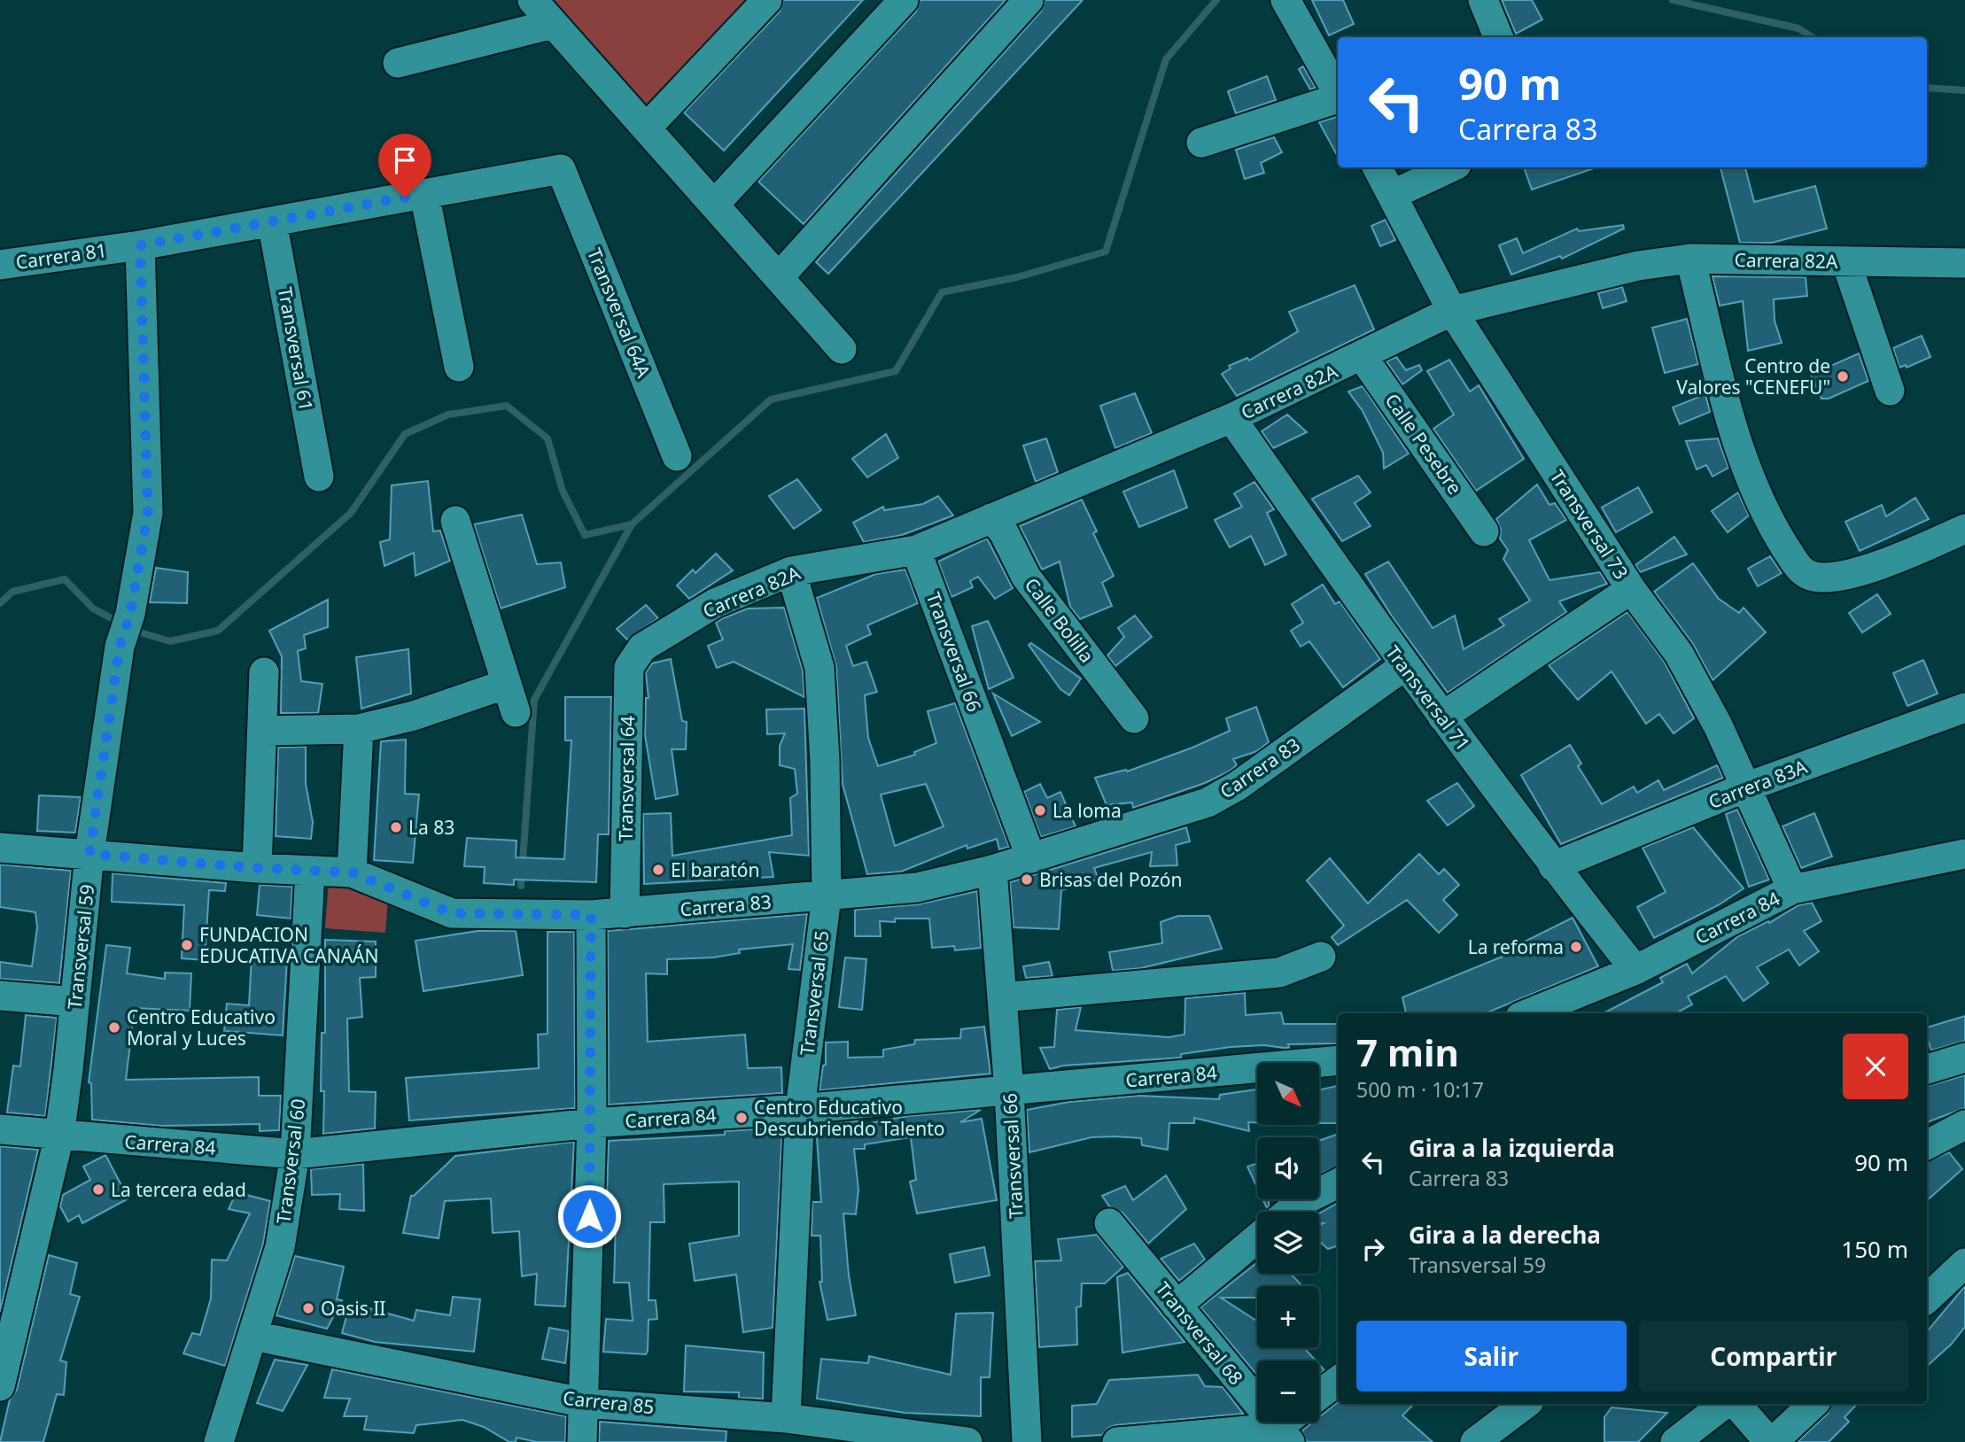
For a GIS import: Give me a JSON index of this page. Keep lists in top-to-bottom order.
{
  "streets": {
    "street": [
      "Carrera 81",
      "Carrera 82A",
      "Transversal 64A",
      "Transversal 61",
      "Calle Pesebre",
      "Transversal 73",
      "Calle Bolilla",
      "Transversal 66",
      "Transversal 71",
      "Carrera 83",
      "Transversal 64",
      "Carrera 83A",
      "Carrera 84",
      "Transversal 59",
      "Transversal 65",
      "Transversal 60",
      "Transversal 68",
      "Carrera 85"
    ]
  },
  "crossings": [
    ["Carrera 81", "Transversal 64A"],
    ["Carrera 81", "Transversal 61"],
    ["Carrera 81", "Transversal 59"],
    ["Carrera 82A", "Calle Pesebre"],
    ["Carrera 82A", "Transversal 73"],
    ["Carrera 82A", "Calle Bolilla"],
    ["Carrera 82A", "Transversal 66"],
    ["Carrera 82A", "Transversal 71"],
    ["Carrera 82A", "Transversal 64"],
    ["Carrera 82A", "Transversal 65"],
    ["Transversal 73", "Carrera 83A"],
    ["Transversal 73", "Carrera 84"],
    ["Transversal 66", "Carrera 83"],
    ["Transversal 66", "Carrera 84"],
    ["Transversal 71", "Carrera 83"],
    ["Transversal 71", "Carrera 83A"],
    ["Transversal 71", "Carrera 84"],
    ["Carrera 83", "Transversal 64"],
    ["Carrera 83", "Transversal 59"],
    ["Carrera 83", "Transversal 65"],
    ["Carrera 83", "Transversal 60"],
    ["Carrera 84", "Transversal 59"],
    ["Carrera 84", "Transversal 65"],
    ["Carrera 84", "Transversal 60"],
    ["Transversal 65", "Carrera 85"],
    ["Transversal 60", "Carrera 85"]
  ],
  "places": [
    "Centro de Valores \"CENEFU\"",
    "La loma",
    "La 83",
    "El baratón",
    "Brisas del Pozón",
    "FUNDACION EDUCATIVA CANAÁN",
    "La reforma",
    "Centro Educativo Moral y Luces",
    "Centro Educativo Descubriendo Talento",
    "La tercera edad",
    "Oasis II"
  ],
  "north": "bottom right",
  "page": {
    "turn": ["90 m", "Carrera 83"],
    "heading": ["7 min", "500 m · 10:17"],
    "map_buttons": ["+", "−"],
    "list": [
      {
        "name": "Gira a la izquierda",
        "note": "Carrera 83",
        "value": "90 m"
      },
      {
        "name": "Gira a la derecha",
        "note": "Transversal 59",
        "value": "150 m"
      }
    ],
    "buttons": ["Salir", "Compartir"]
  }
}
